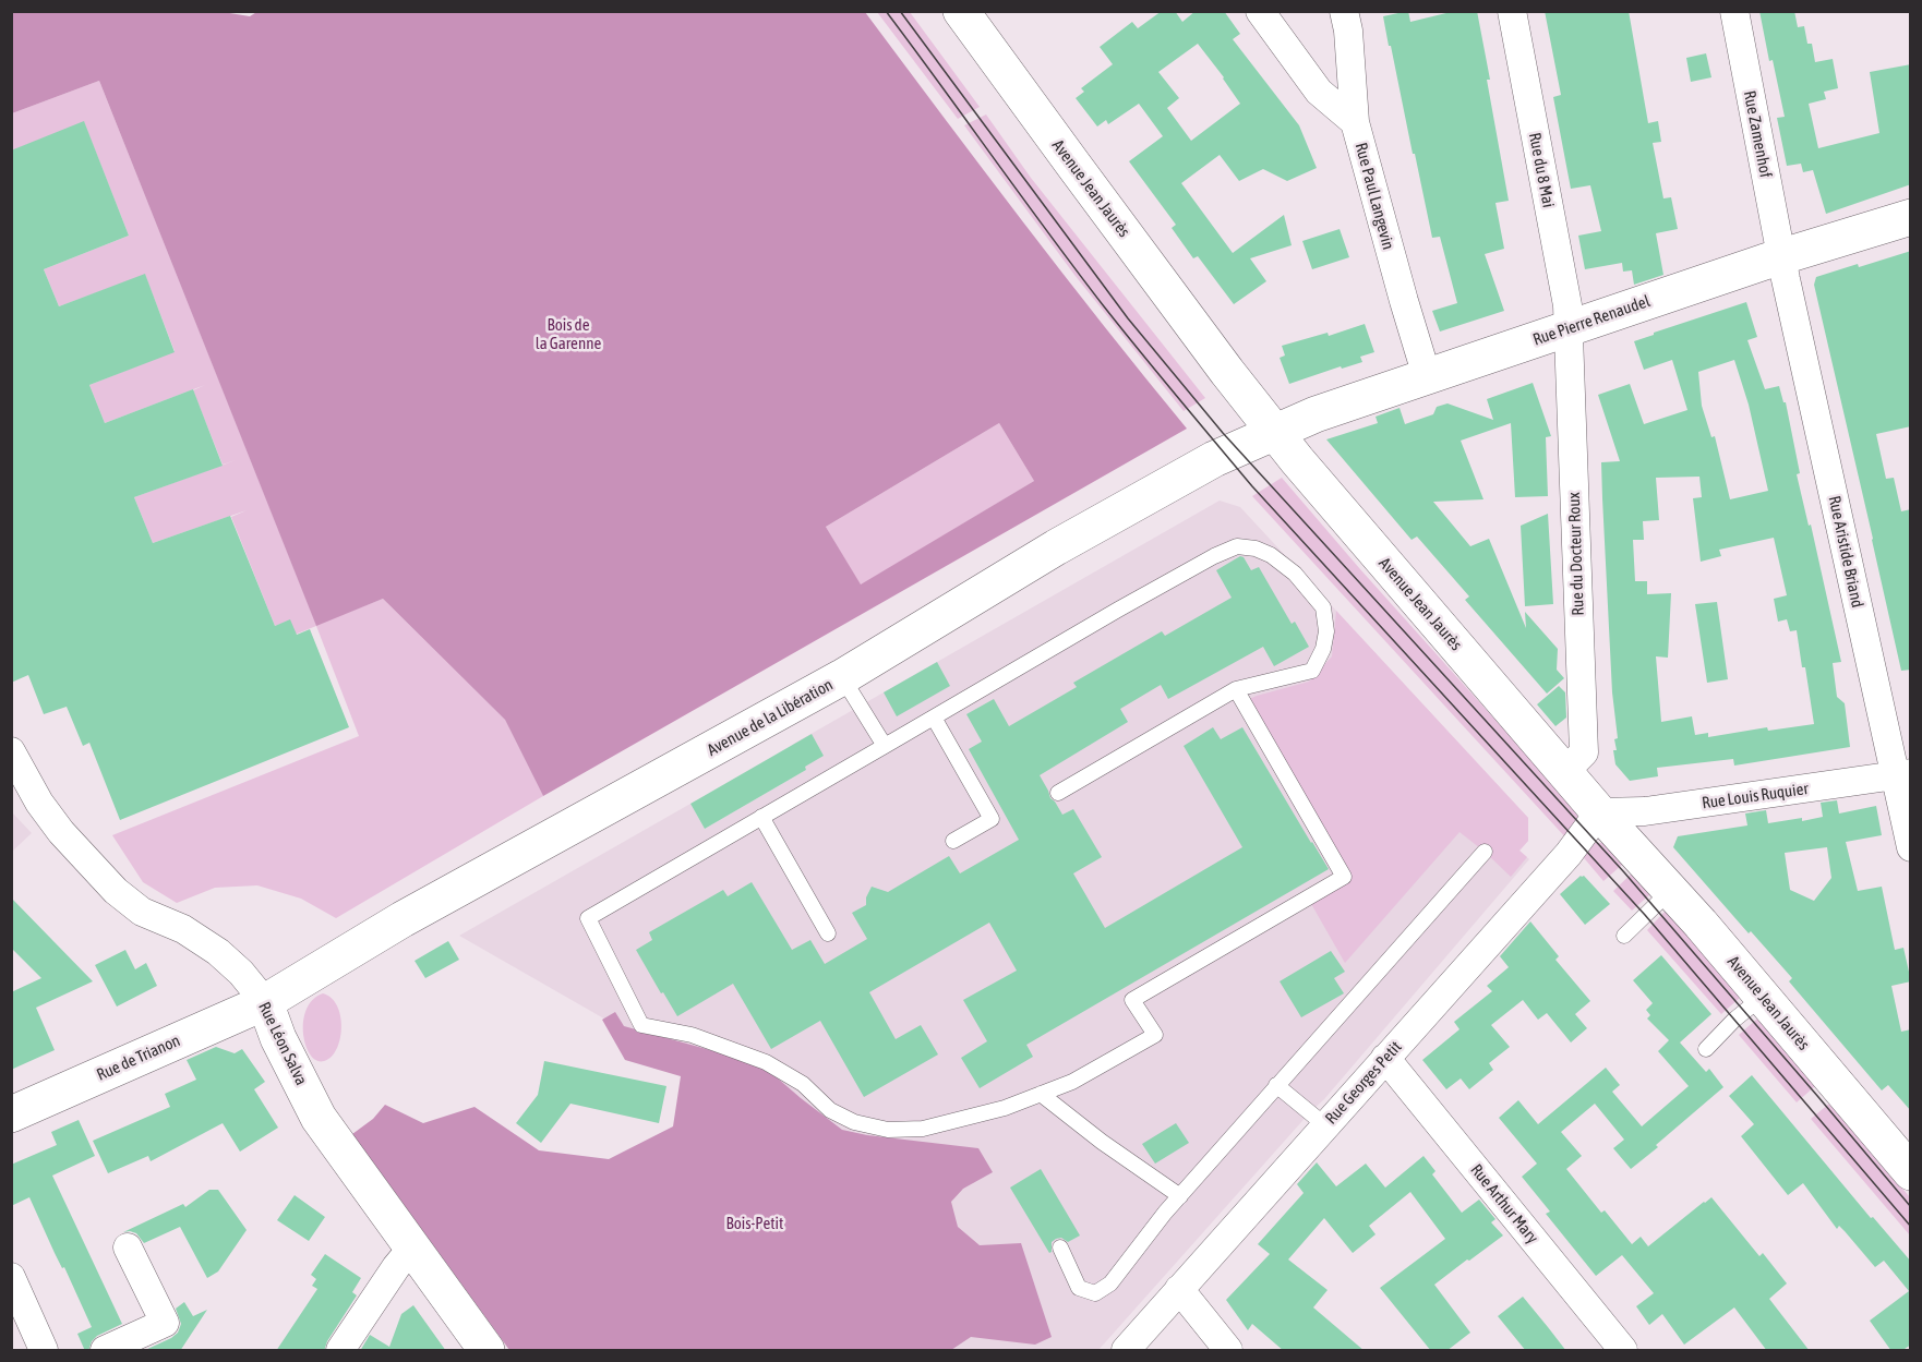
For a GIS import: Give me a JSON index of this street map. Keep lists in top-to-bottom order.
{
  "streets": {
    "street": [
      "Rue Zamenhof",
      "Rue du 8 Mai",
      "Avenue Jean Jaurès",
      "Rue Paul Langevin",
      "Rue Pierre Renaudel",
      "Rue Aristide Briand",
      "Rue du Docteur Roux",
      "Avenue de la Libération",
      "Rue Louis Ruquier",
      "Rue Léon Salva",
      "Rue de Trianon",
      "Rue Georges Petit",
      "Rue Arthur Mary"
    ]
  },
  "crossings": [
    ["Rue Zamenhof", "Rue Pierre Renaudel"],
    ["Rue Zamenhof", "Rue Aristide Briand"],
    ["Rue du 8 Mai", "Rue Pierre Renaudel"],
    ["Rue du 8 Mai", "Rue du Docteur Roux"],
    ["Avenue Jean Jaurès", "Rue Pierre Renaudel"],
    ["Avenue Jean Jaurès", "Rue du Docteur Roux"],
    ["Avenue Jean Jaurès", "Avenue de la Libération"],
    ["Avenue Jean Jaurès", "Rue Louis Ruquier"],
    ["Avenue Jean Jaurès", "Rue Georges Petit"],
    ["Rue Paul Langevin", "Rue Pierre Renaudel"],
    ["Rue Pierre Renaudel", "Rue Aristide Briand"],
    ["Rue Pierre Renaudel", "Rue du Docteur Roux"],
    ["Rue Pierre Renaudel", "Avenue de la Libération"],
    ["Rue Aristide Briand", "Rue Louis Ruquier"],
    ["Avenue de la Libération", "Rue Léon Salva"],
    ["Avenue de la Libération", "Rue de Trianon"],
    ["Rue Louis Ruquier", "Rue Georges Petit"],
    ["Rue Léon Salva", "Rue de Trianon"],
    ["Rue Georges Petit", "Rue Arthur Mary"]
  ],
  "parks": ["Bois de la Garenne", "Bois-Petit"]
}
